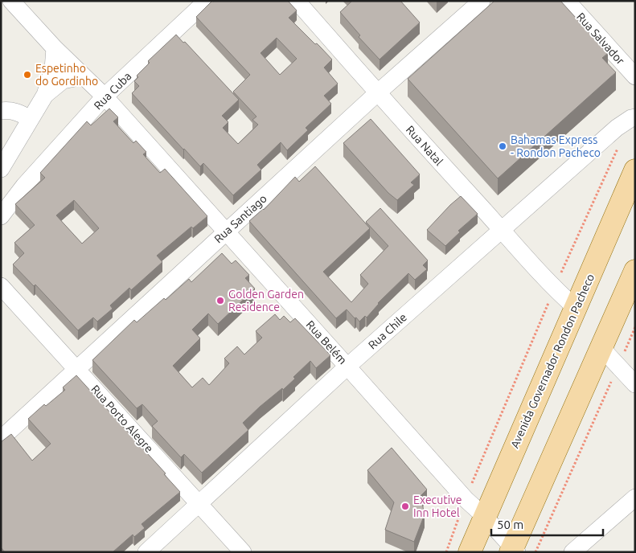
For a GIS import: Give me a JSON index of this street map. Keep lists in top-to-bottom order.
{
  "streets": {
    "main road": ["Avenida Governador Rondon Pacheco"],
    "street": [
      "Rua Salvador",
      "Rua Cuba",
      "Rua Natal",
      "Rua Santiago",
      "Rua Chile",
      "Rua Belém",
      "Rua Porto Alegre"
    ]
  },
  "crossings": [
    ["Rua Cuba", "Rua Belém"],
    ["Rua Natal", "Rua Santiago"],
    ["Rua Natal", "Rua Chile"],
    ["Rua Natal", "Avenida Governador Rondon Pacheco"],
    ["Rua Santiago", "Rua Belém"],
    ["Rua Santiago", "Rua Porto Alegre"],
    ["Rua Chile", "Rua Belém"],
    ["Rua Chile", "Rua Porto Alegre"],
    ["Rua Belém", "Avenida Governador Rondon Pacheco"]
  ],
  "places": [
    "Espetinho do Gordinho",
    "Bahamas Express - Rondon Pacheco",
    "Golden Garden Residence",
    "Executive Inn Hotel"
  ],
  "scale_bar": "50 m"
}
